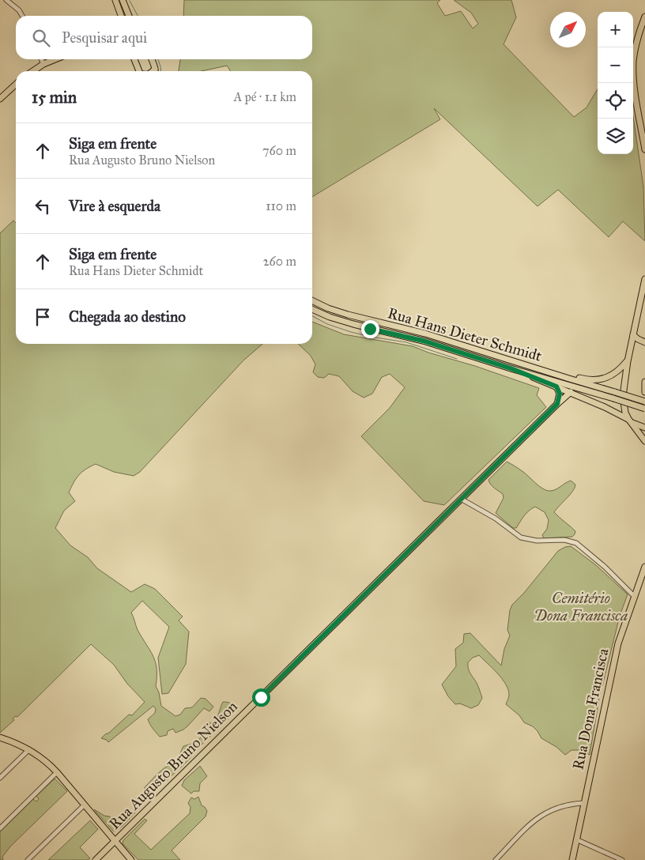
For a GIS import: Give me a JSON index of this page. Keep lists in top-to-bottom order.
{
  "streets": {
    "main road": ["Rua Hans Dieter Schmidt", "Rua Dona Francisca", "Rua Augusto Bruno Nielson"]
  },
  "parks": ["Cemitério Dona Francisca"],
  "north": "top right",
  "page": {
    "map_buttons": ["+", "−"],
    "search": "Pesquisar aqui",
    "heading": ["15 min", "A pé · 1.1 km"],
    "list": [
      ["Siga em frente", "Rua Augusto Bruno Nielson", "760 m"],
      ["Vire à esquerda", "110 m"],
      ["Siga em frente", "Rua Hans Dieter Schmidt", "260 m"],
      "Chegada ao destino"
    ]
  }
}
